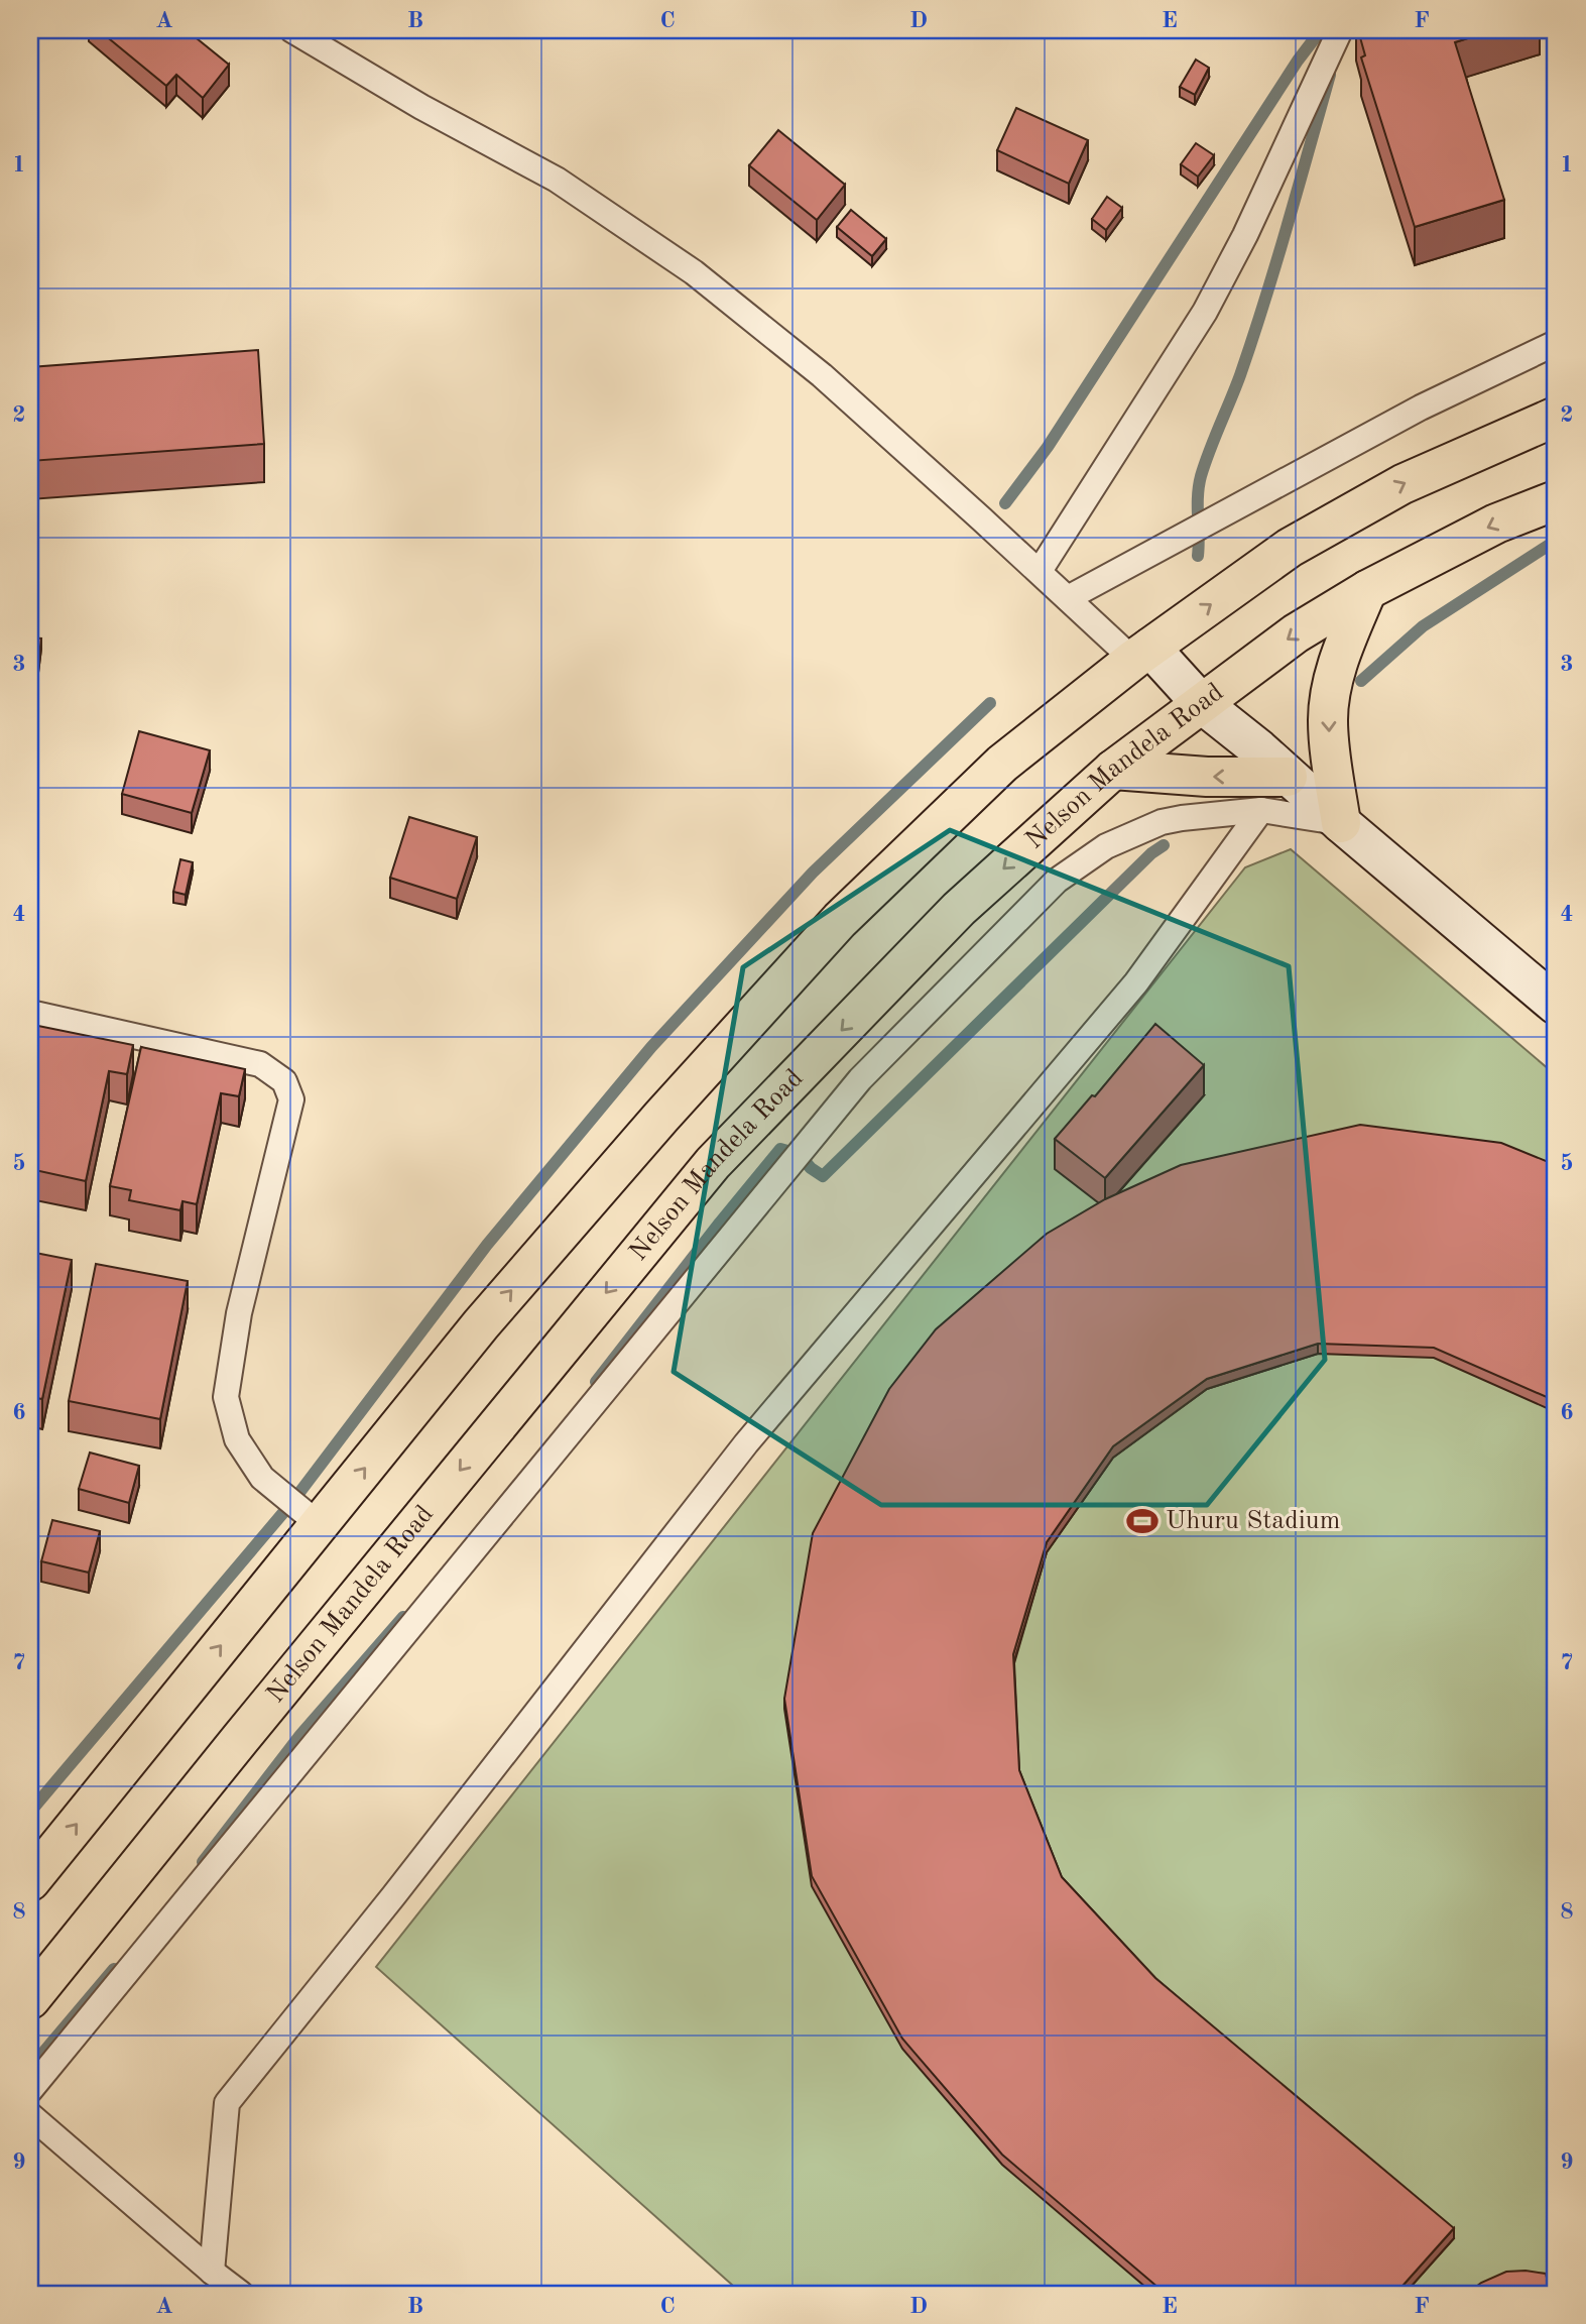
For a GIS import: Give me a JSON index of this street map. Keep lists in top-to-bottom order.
{
  "streets": {
    "main road": ["Nelson Mandela Road"]
  },
  "places": {
    "sports": ["Uhuru Stadium"]
  },
  "grid": {
    "columns": [
      "A",
      "B",
      "C",
      "D",
      "E",
      "F"
    ],
    "rows": [
      "1",
      "2",
      "3",
      "4",
      "5",
      "6",
      "7",
      "8",
      "9"
    ]
  }
}
